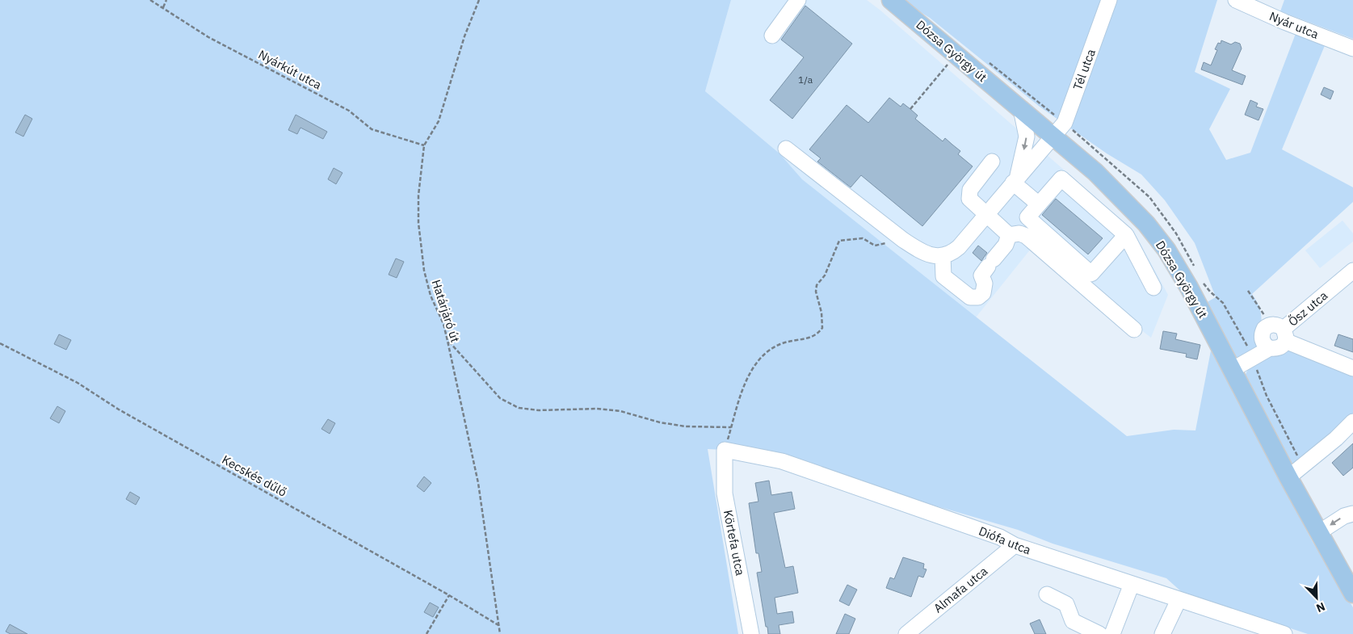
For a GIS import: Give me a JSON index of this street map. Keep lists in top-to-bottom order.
{
  "streets": {
    "main road": ["Dózsa György út"],
    "street": [
      "Nyár utca",
      "Tél utca",
      "Ősz utca",
      "Diófa utca",
      "Körtefa utca",
      "Almafa utca"
    ],
    "path": ["Nyárkút utca", "Határjáró út", "Kecskés dűlő"]
  },
  "crossings": [
    ["Dózsa György út", "Tél utca"],
    ["Dózsa György út", "Ősz utca"],
    ["Nyárkút utca", "Határjáró út"],
    ["Határjáró út", "Kecskés dűlő"],
    ["Diófa utca", "Körtefa utca"],
    ["Diófa utca", "Almafa utca"]
  ],
  "house_numbers": ["1/a"],
  "north": "bottom right"
}
